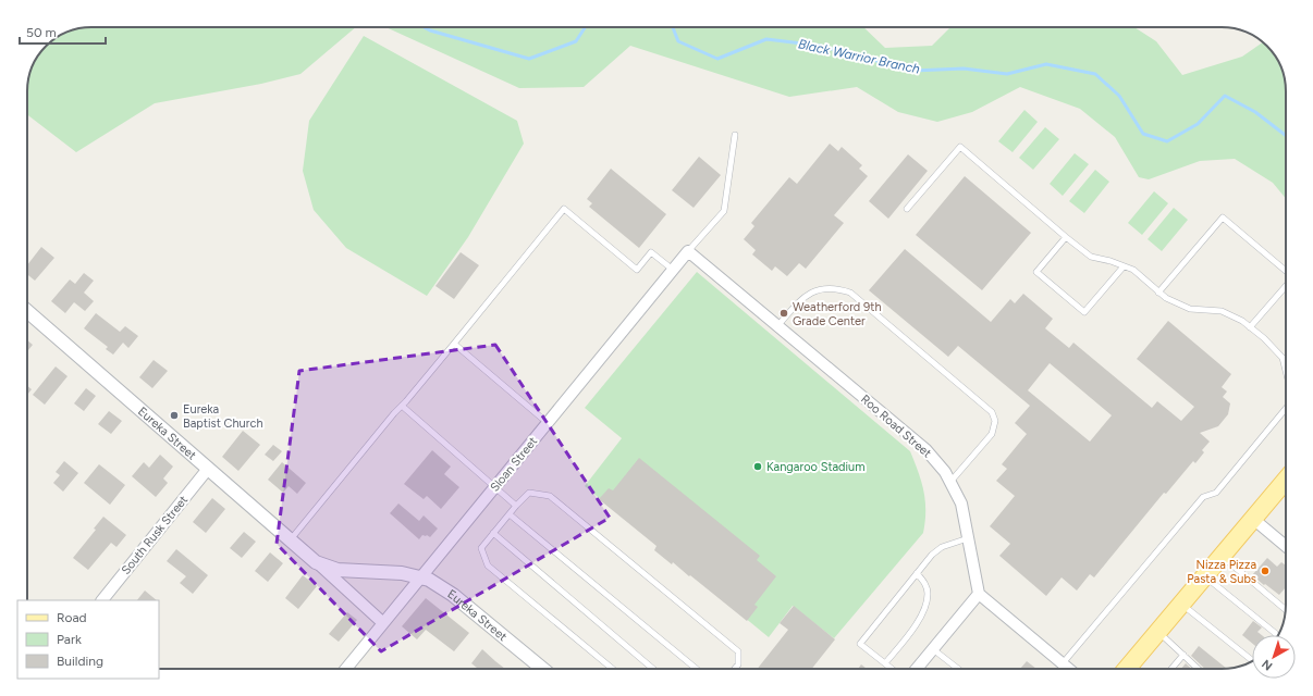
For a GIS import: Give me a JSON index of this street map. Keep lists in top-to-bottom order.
{
  "streets": {
    "street": [
      "Roo Road Street",
      "Eureka Street",
      "Sloan Street",
      "South Rusk Street"
    ]
  },
  "crossings": [
    ["Roo Road Street", "Sloan Street"],
    ["Eureka Street", "Sloan Street"],
    ["Eureka Street", "South Rusk Street"]
  ],
  "water": ["Black Warrior Branch"],
  "places": [
    "Weatherford 9th Grade Center",
    "Eureka Baptist Church",
    "Kangaroo Stadium",
    "Nizza Pizza Pasta & Subs"
  ],
  "legend": ["Road", "Park", "Building"],
  "scale_bar": "50 m",
  "north": "bottom left"
}
